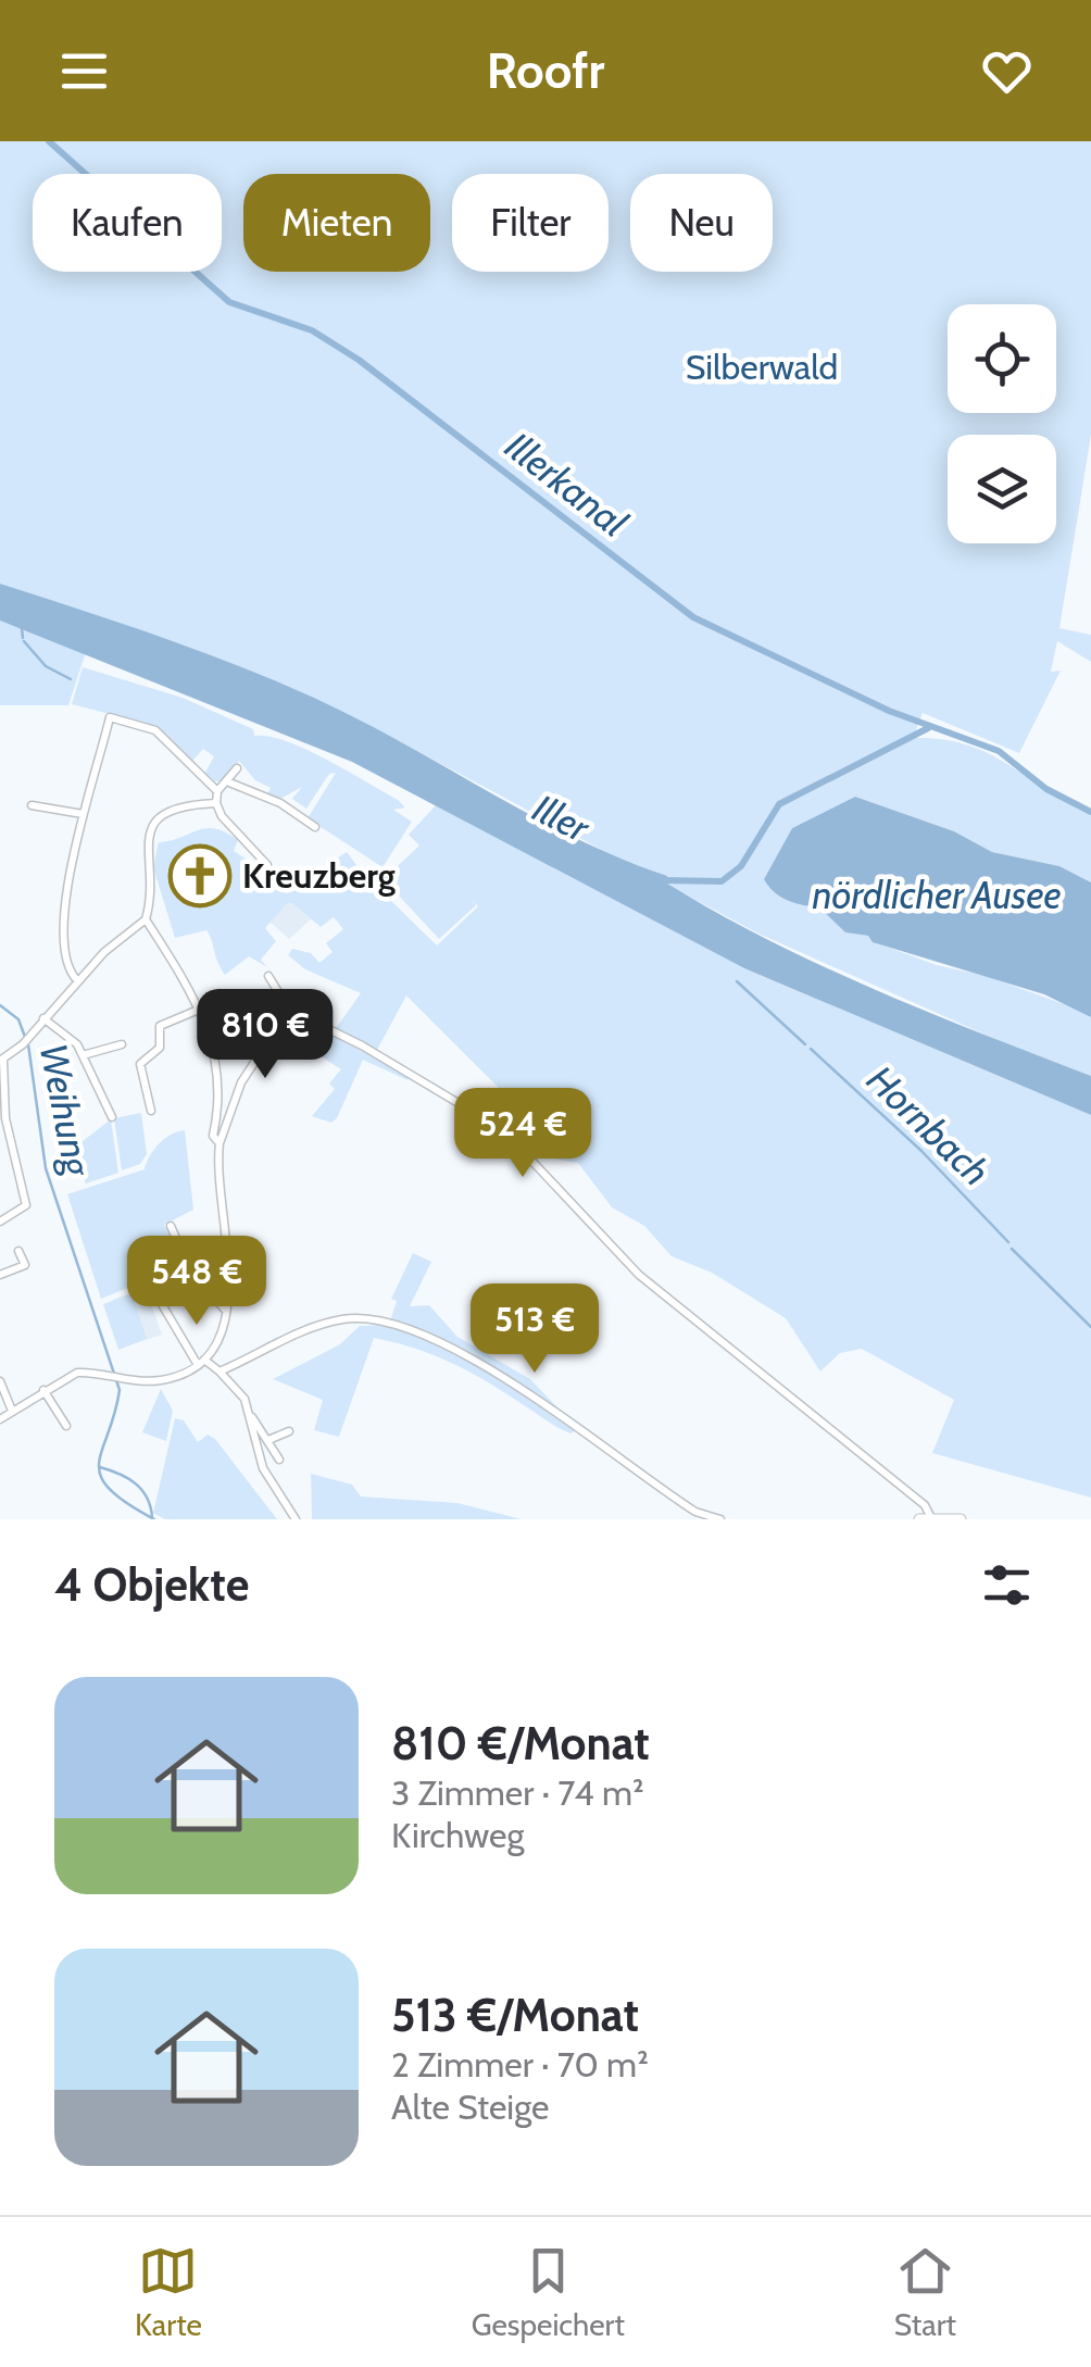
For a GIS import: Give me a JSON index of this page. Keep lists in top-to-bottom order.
{
  "water": [
    "Illerkanal",
    "Iller",
    "nördlicher Ausee",
    "Weihung",
    "Hornbach"
  ],
  "parks": ["Silberwald"],
  "places": {
    "church": ["Kreuzberg"]
  },
  "page": {
    "header": "Roofr",
    "chip": [
      "Kaufen",
      "Mieten",
      "Filter",
      "Neu"
    ],
    "price": [
      "810 €",
      "524 €",
      "548 €",
      "513 €"
    ],
    "heading": "4 Objekte",
    "list": [
      {
        "name": "810 €/Monat",
        "note": "3 Zimmer · 74 m² · Kirchweg"
      },
      {
        "name": "513 €/Monat",
        "note": "2 Zimmer · 70 m² · Alte Steige"
      }
    ],
    "tabs": ["Karte", "Gespeichert", "Start"]
  }
}
